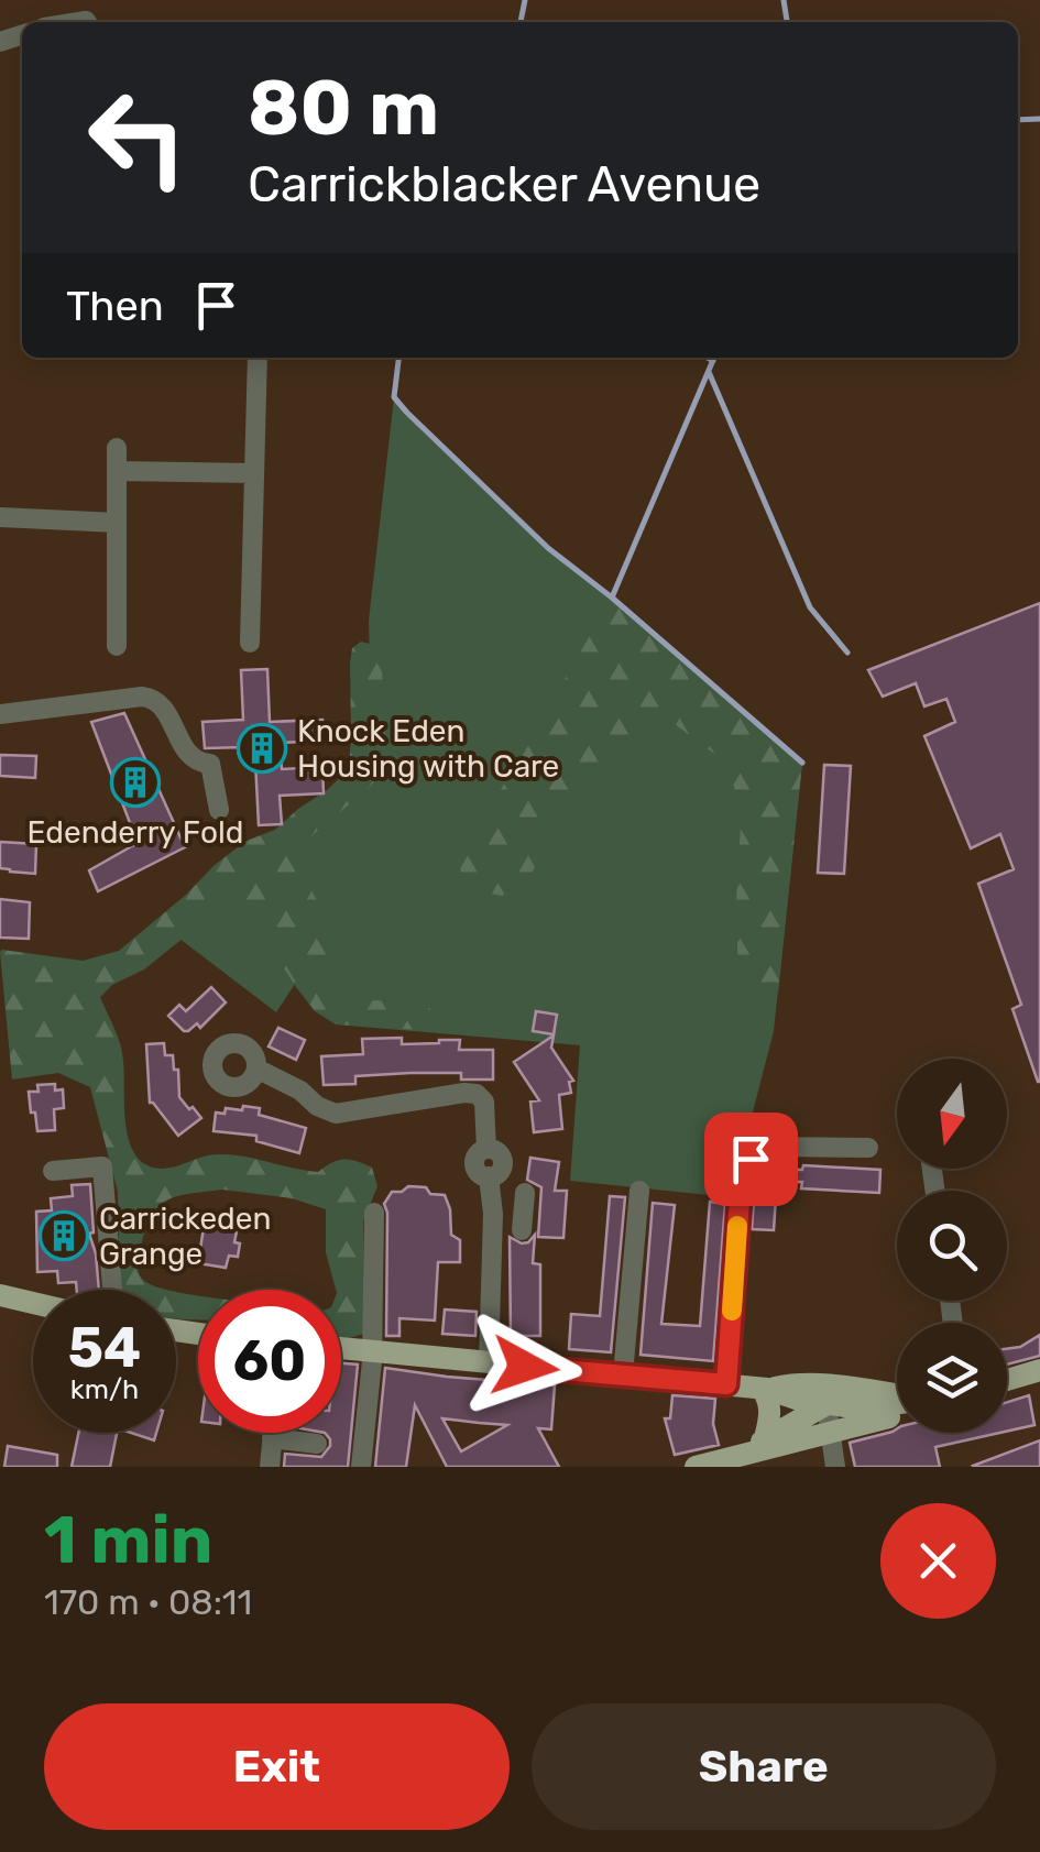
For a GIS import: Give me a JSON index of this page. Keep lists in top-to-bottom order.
{
  "places": {
    "building": ["Knock Eden Housing with Care", "Edenderry Fold", "Carrickeden Grange"]
  },
  "north": "bottom",
  "page": {
    "turn": ["80 m", "Carrickblacker Avenue"],
    "then": "Then",
    "speed": "54 km/h",
    "limit": "60",
    "heading": ["1 min", "170 m · 08:11"],
    "buttons": ["Exit", "Share"]
  }
}
